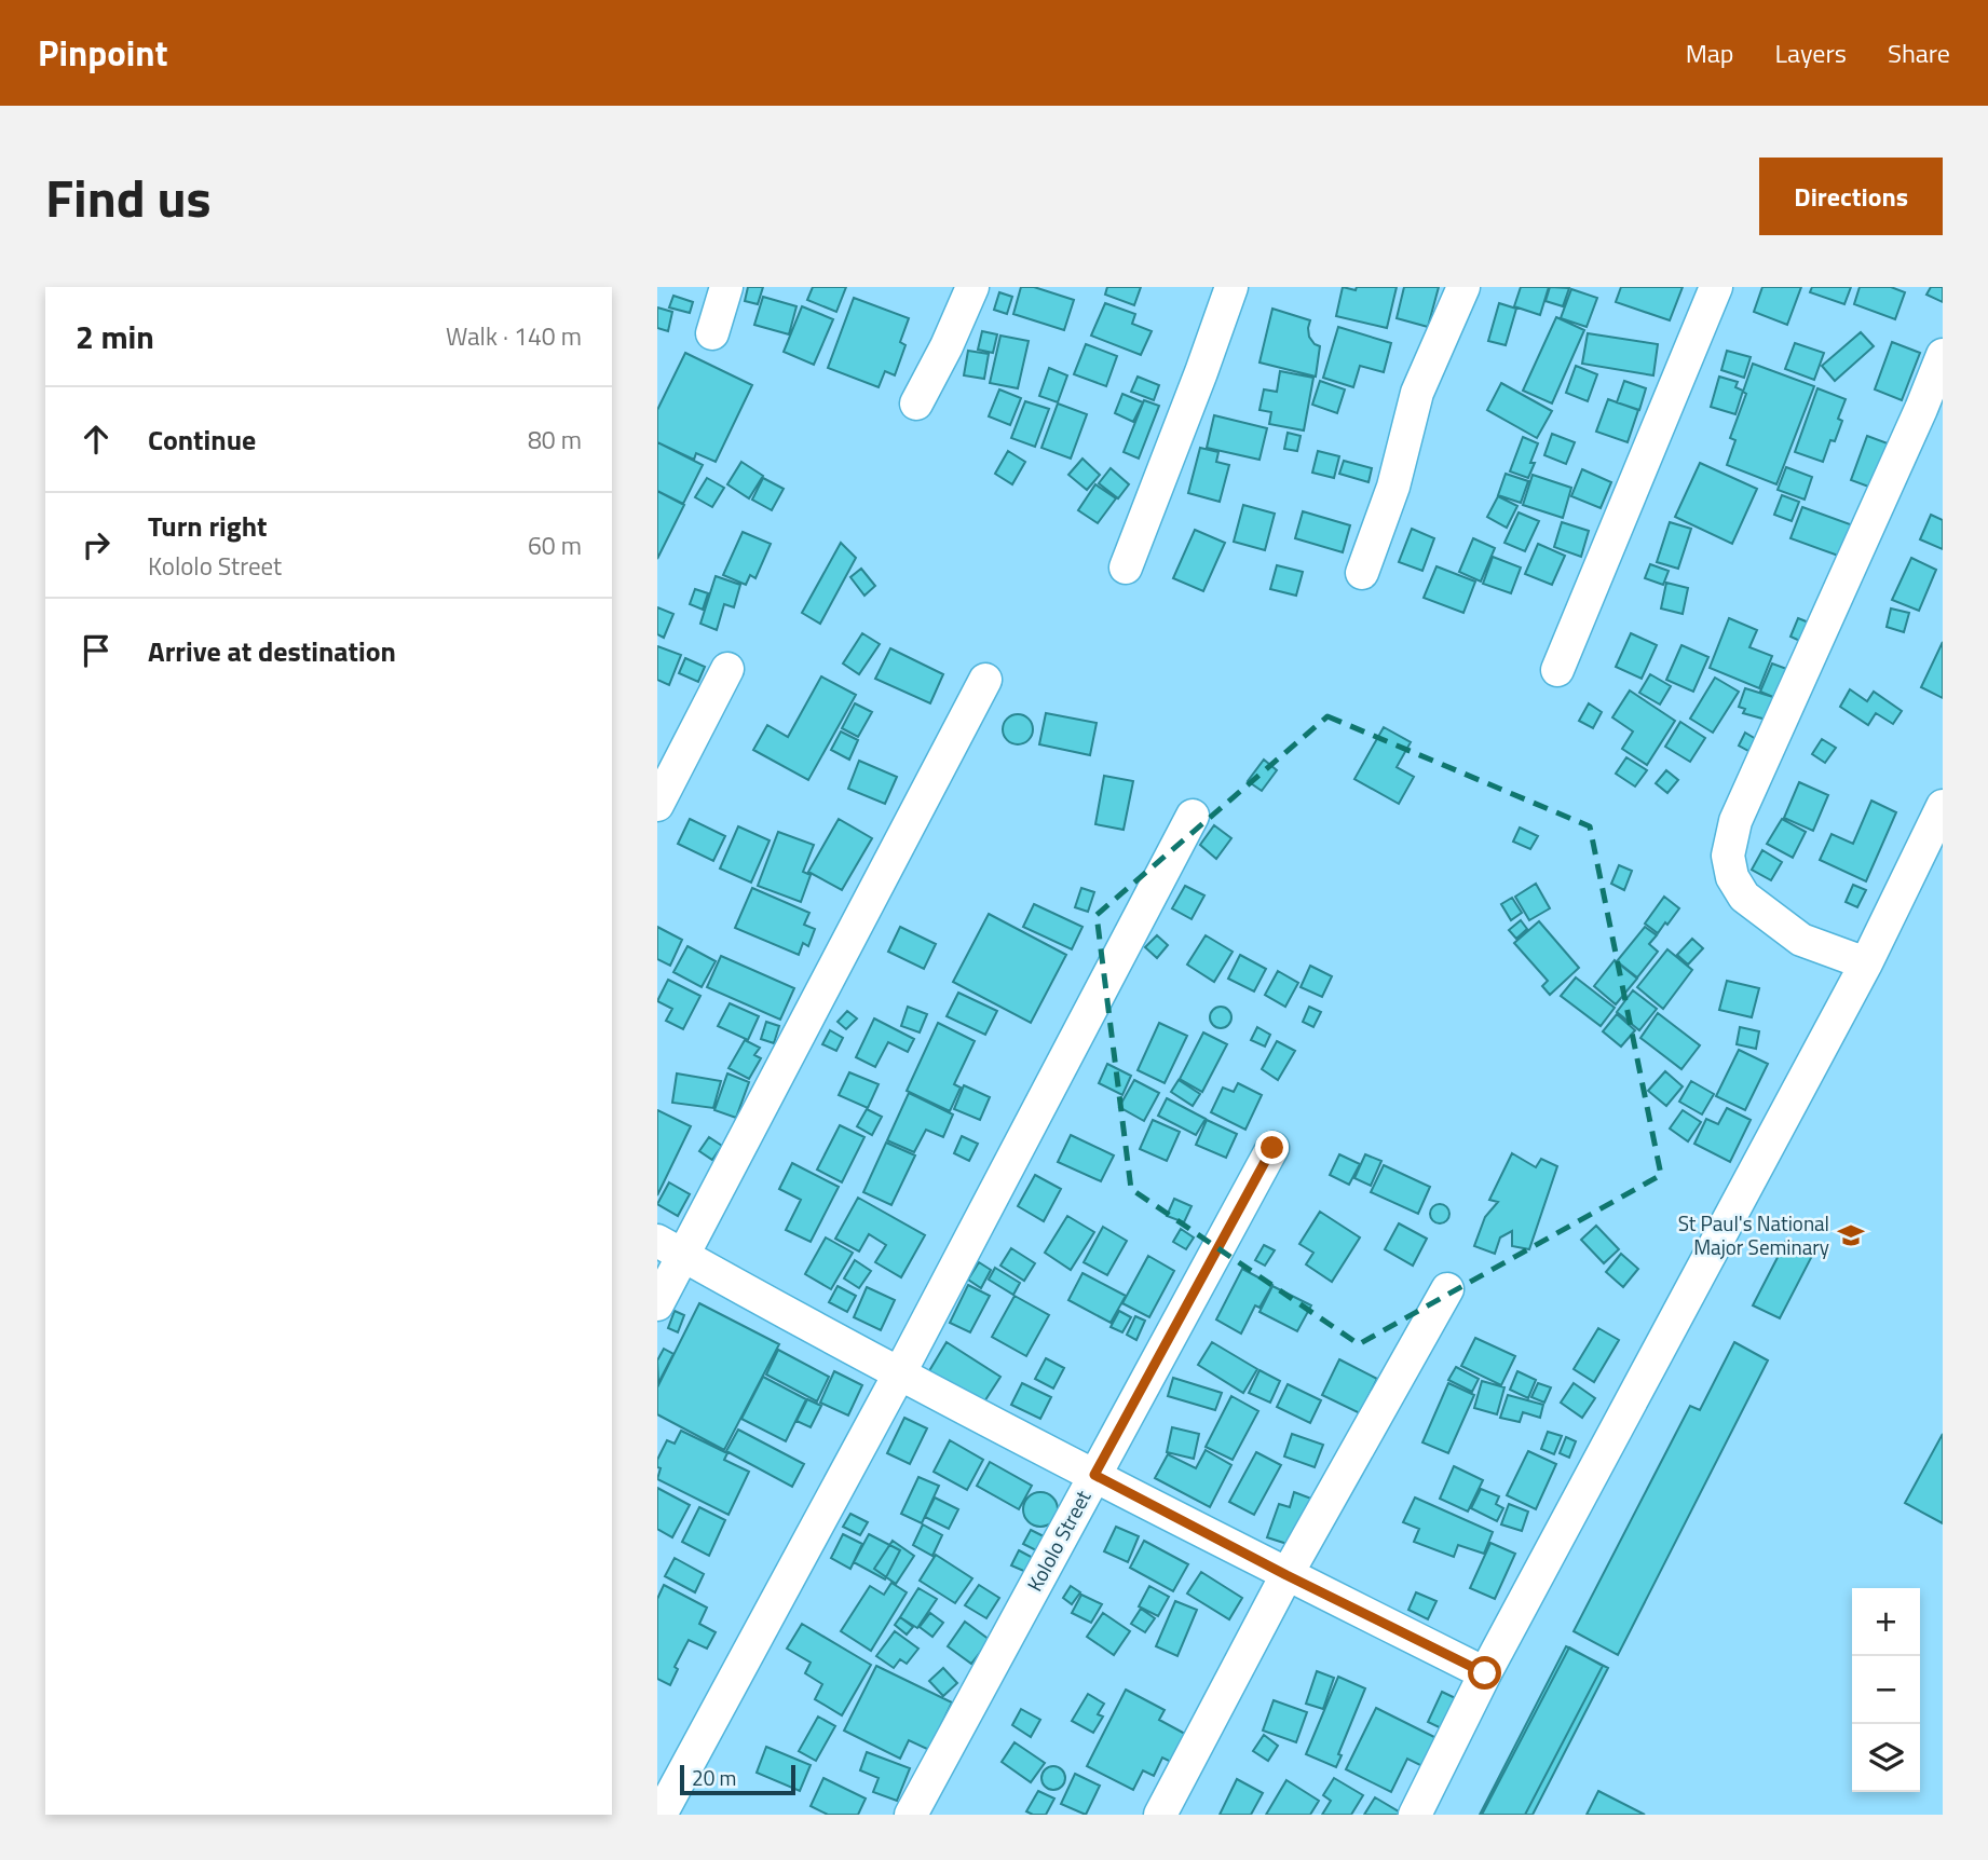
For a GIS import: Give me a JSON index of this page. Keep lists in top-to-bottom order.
{
  "streets": {
    "street": ["Kololo Street"]
  },
  "places": {
    "school or university": ["St Paul's National Major Seminary"]
  },
  "scale_bar": "20 m",
  "page": {
    "header": "Pinpoint",
    "nav": ["Map", "Layers", "Share"],
    "title": "Find us",
    "buttons": "Directions",
    "heading": ["2 min", "Walk · 140 m"],
    "list": [
      ["Continue", "80 m"],
      ["Turn right", "Kololo Street", "60 m"],
      "Arrive at destination"
    ],
    "map_buttons": ["+", "−"],
    "scale": "20 m"
  }
}
